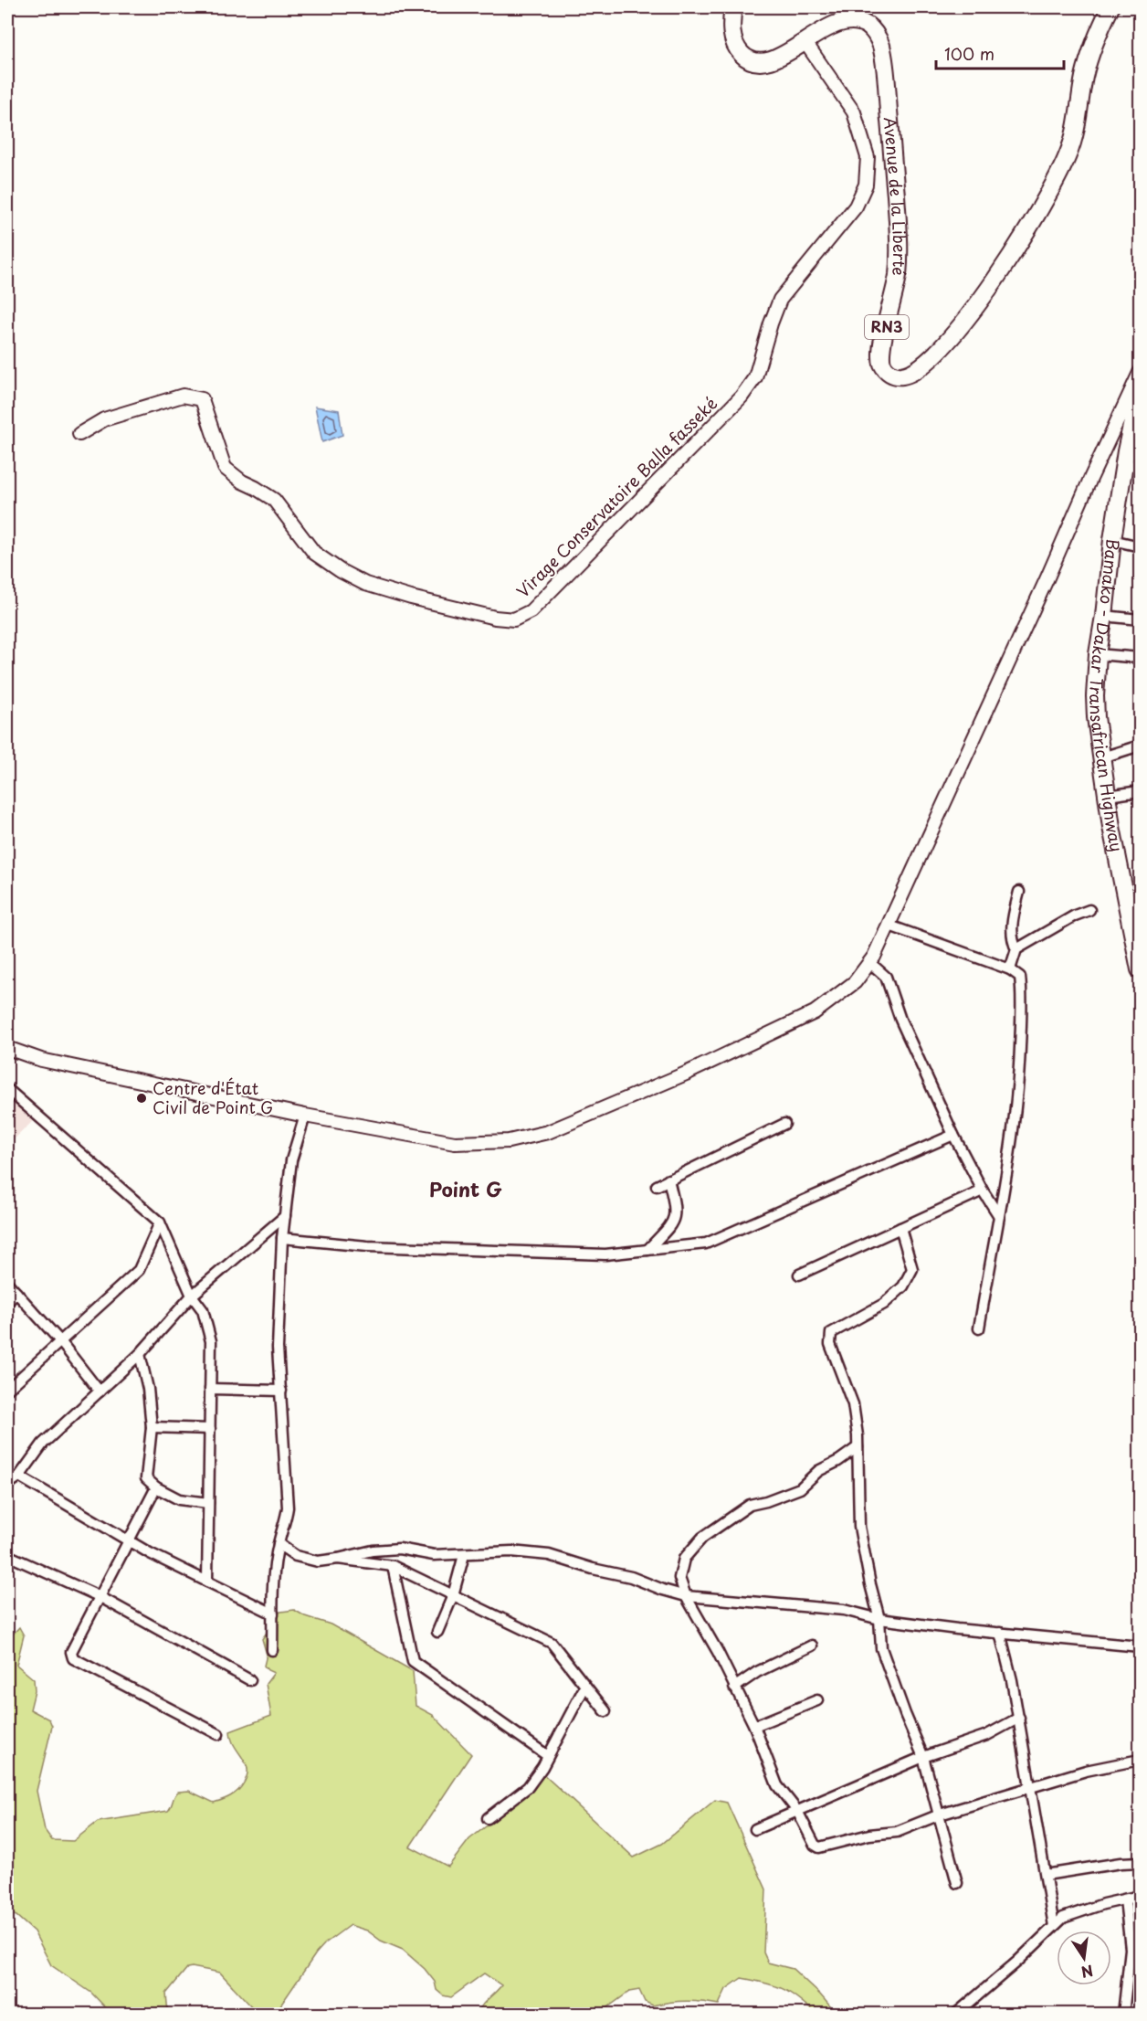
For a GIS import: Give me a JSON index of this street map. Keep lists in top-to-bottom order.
{
  "streets": {
    "highway": ["Avenue de la Liberté", "RN3", "Bamako - Dakar Transafrican Highway"],
    "street": ["Virage Conservatoire Balla fasseké"]
  },
  "crossings": [
    ["Avenue de la Liberté", "Virage Conservatoire Balla fasseké"]
  ],
  "districts": ["Point G"],
  "places": ["Centre d'État Civil de Point G"],
  "scale_bar": "100 m",
  "north": "bottom"
}
